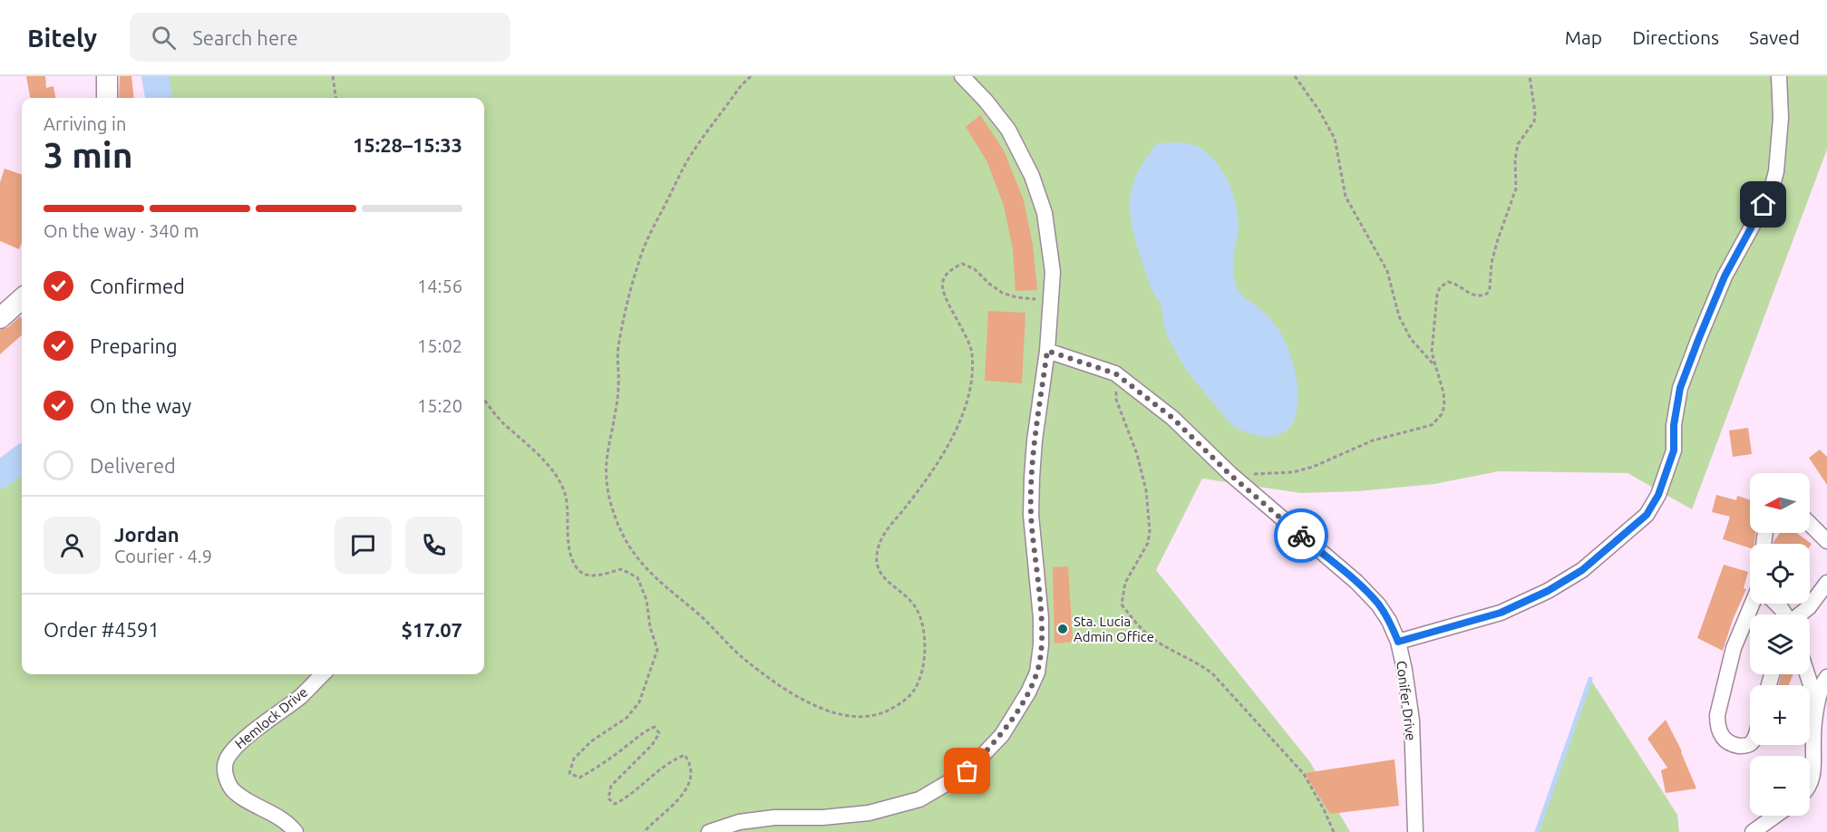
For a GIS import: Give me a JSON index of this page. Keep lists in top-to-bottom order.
{
  "streets": {
    "street": ["Conifer Drive", "Hemlock Drive"]
  },
  "places": ["Sta. Lucia Admin Office"],
  "north": "left",
  "page": {
    "header": "Bitely",
    "search": "Search here",
    "nav": ["Map", "Directions", "Saved"],
    "heading": ["3 min", "Arriving in", "15:28–15:33"],
    "panel": [
      "Jordan",
      "Courier · 4.9",
      "Order #4591",
      "$17.07"
    ],
    "bar": "On the way · 340 m",
    "list": [
      ["Confirmed", "14:56"],
      ["Preparing", "15:02"],
      ["On the way", "15:20"],
      "Delivered"
    ],
    "map_buttons": ["+", "−"]
  }
}
